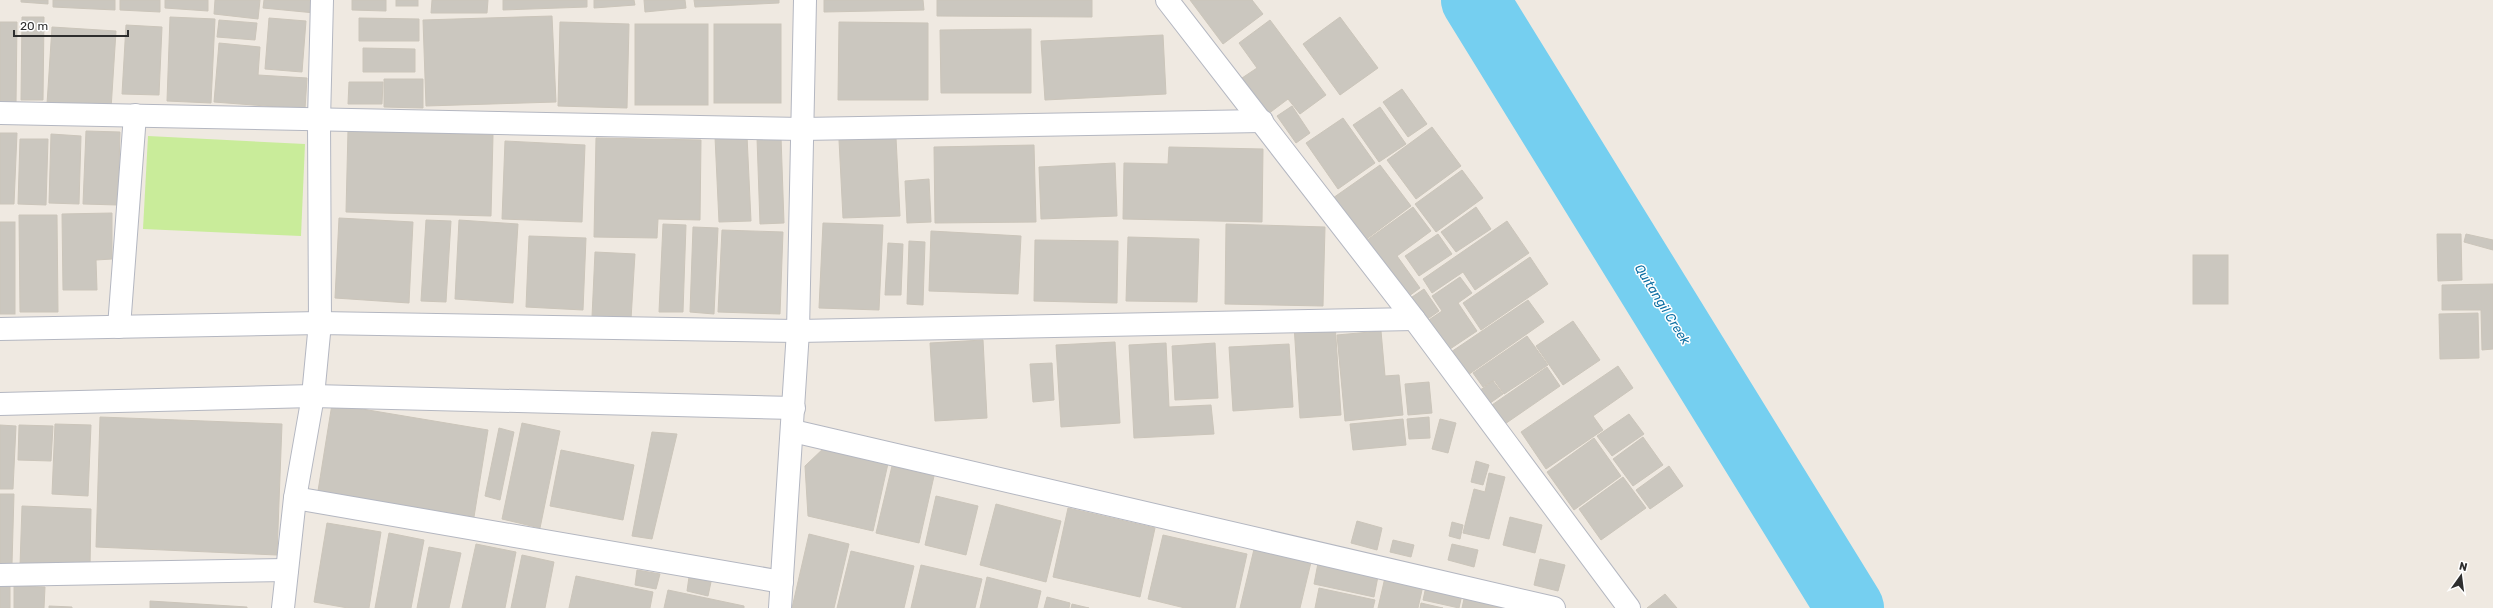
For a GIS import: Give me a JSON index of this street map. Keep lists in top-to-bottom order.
{
  "water": ["Quitangil Creek"],
  "scale_bar": "20 m",
  "north": "top"
}
